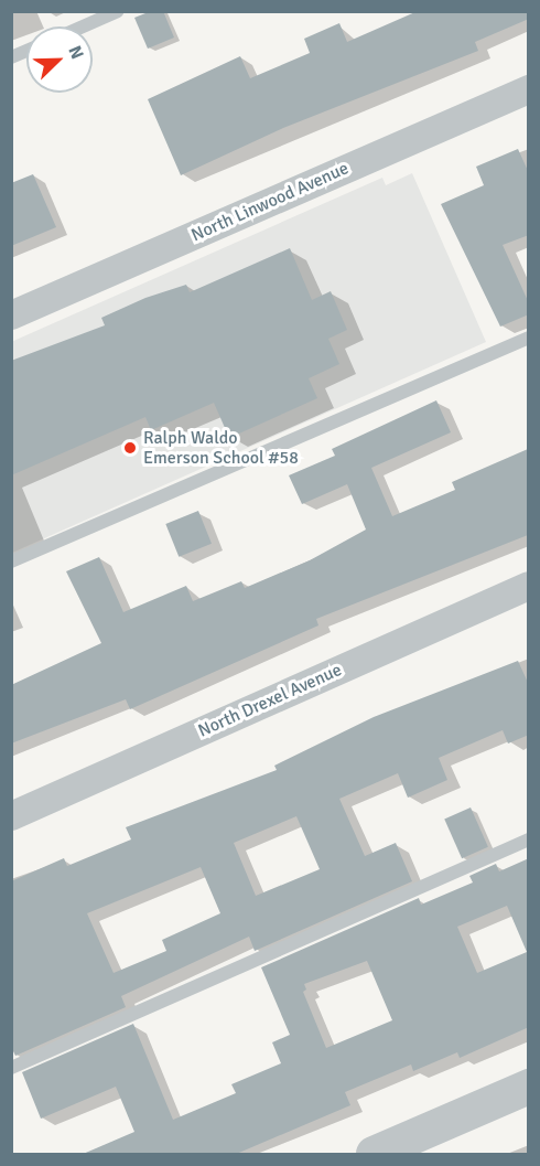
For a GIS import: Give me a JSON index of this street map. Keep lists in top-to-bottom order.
{
  "streets": {
    "street": ["North Linwood Avenue", "North Drexel Avenue"]
  },
  "places": ["Ralph Waldo Emerson School #58"],
  "north": "top right"
}
